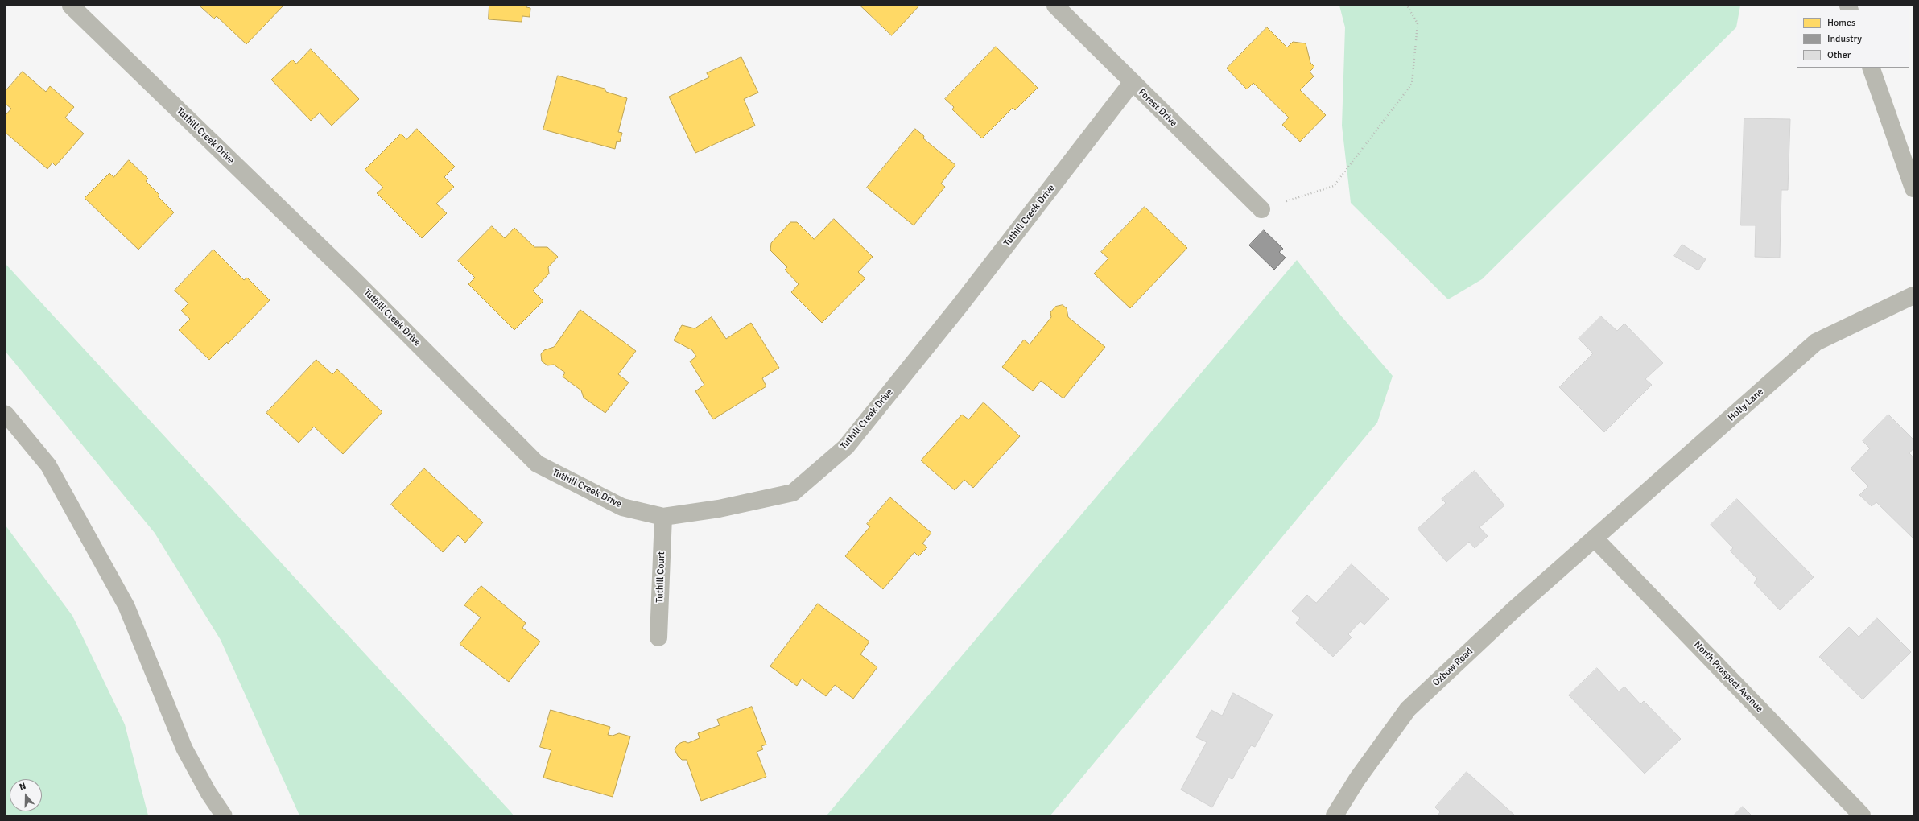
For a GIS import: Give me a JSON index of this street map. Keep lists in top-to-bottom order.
{
  "streets": {
    "street": [
      "Forest Drive",
      "Tuthill Creek Drive",
      "Holly Lane",
      "Tuthill Court",
      "Oxbow Road",
      "North Prospect Avenue"
    ]
  },
  "crossings": [
    ["Forest Drive", "Tuthill Creek Drive"],
    ["Tuthill Creek Drive", "Tuthill Court"],
    ["Holly Lane", "Oxbow Road"],
    ["Holly Lane", "North Prospect Avenue"],
    ["Oxbow Road", "North Prospect Avenue"]
  ],
  "legend": ["Homes", "Industry", "Other"],
  "north": "top"
}
